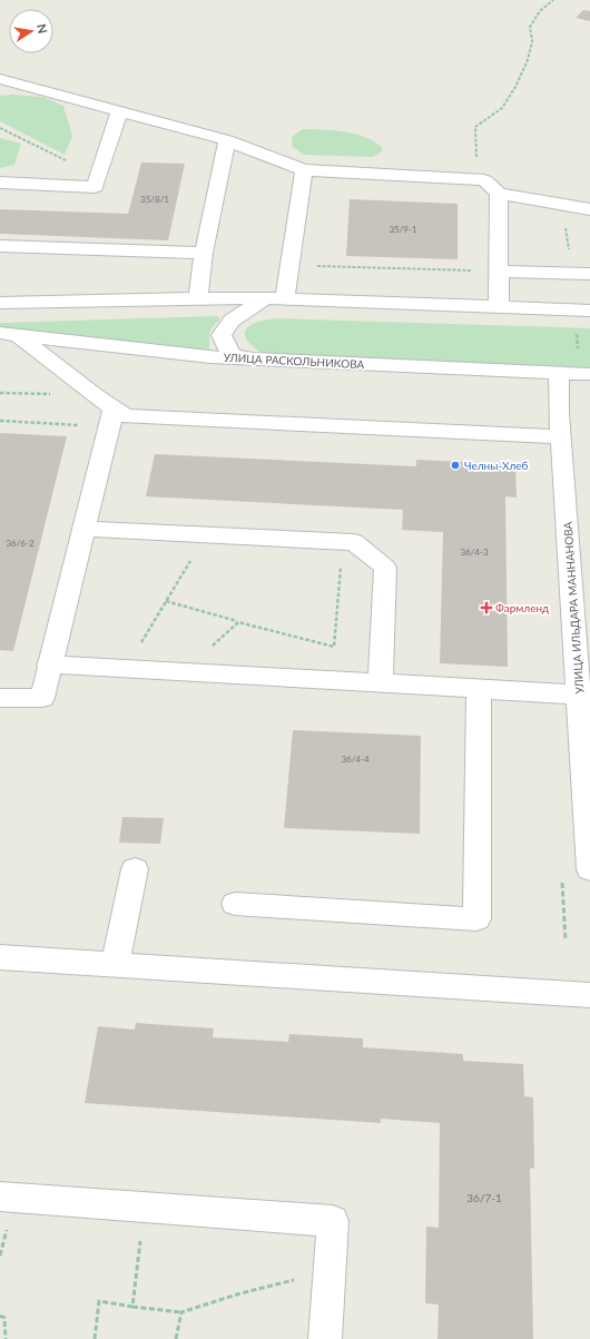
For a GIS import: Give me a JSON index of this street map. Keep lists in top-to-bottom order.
{
  "streets": {
    "street": ["УЛИЦА РАСКОЛЬНИКОВА", "УЛИЦА ИЛЬДАРА МАННАНОВА"]
  },
  "crossings": [
    ["УЛИЦА РАСКОЛЬНИКОВА", "УЛИЦА ИЛЬДАРА МАННАНОВА"]
  ],
  "places": {
    "other": ["Челны-Хлеб"],
    "health": ["Фармленд"]
  },
  "house_numbers": [
    "35/8/1",
    "35/9-1",
    "36/6-2",
    "36/4-3",
    "36/4-4",
    "36/7-1"
  ],
  "north": "right"
}
